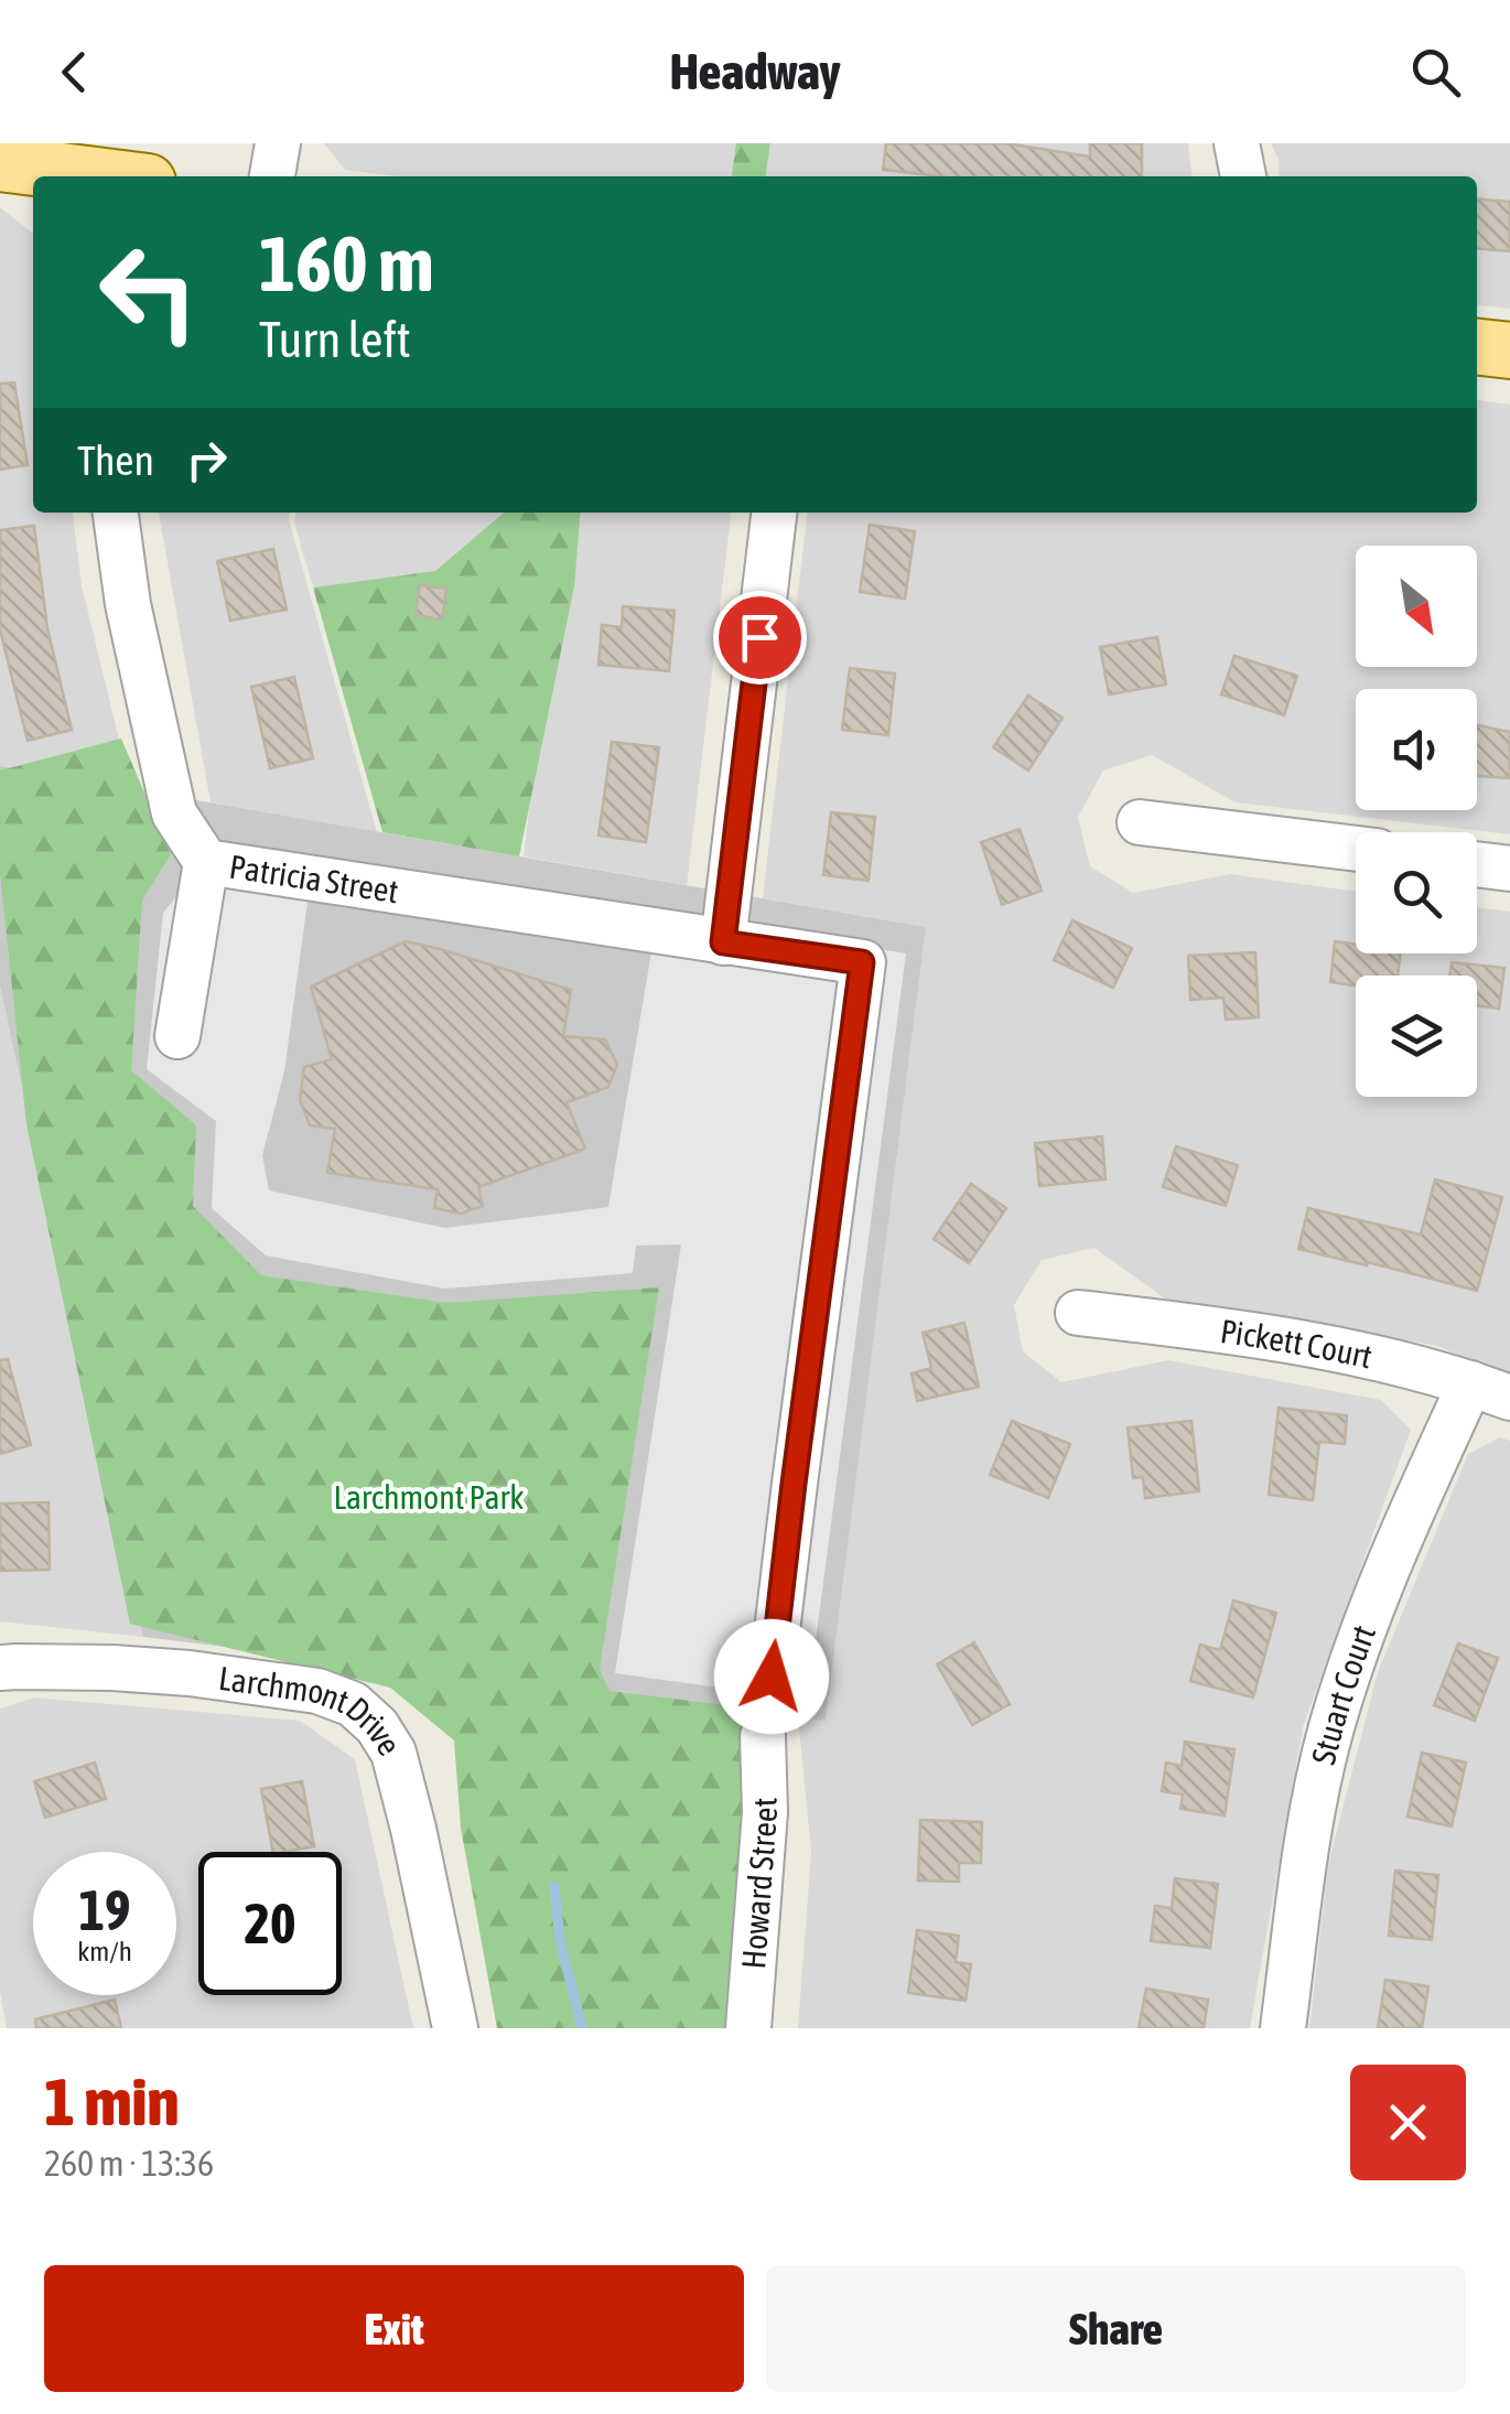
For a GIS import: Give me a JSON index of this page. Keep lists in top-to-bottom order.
{
  "streets": {
    "street": [
      "Patricia Street",
      "Pickett Court",
      "Stuart Court",
      "Larchmont Drive",
      "Howard Street"
    ]
  },
  "crossings": [
    ["Pickett Court", "Stuart Court"]
  ],
  "parks": ["Larchmont Park"],
  "north": "bottom right",
  "page": {
    "header": "Headway",
    "turn": ["160 m", "Turn left"],
    "then": "Then",
    "speed": "19 km/h",
    "limit": "20",
    "heading": ["1 min", "260 m · 13:36"],
    "buttons": ["Exit", "Share"]
  }
}
